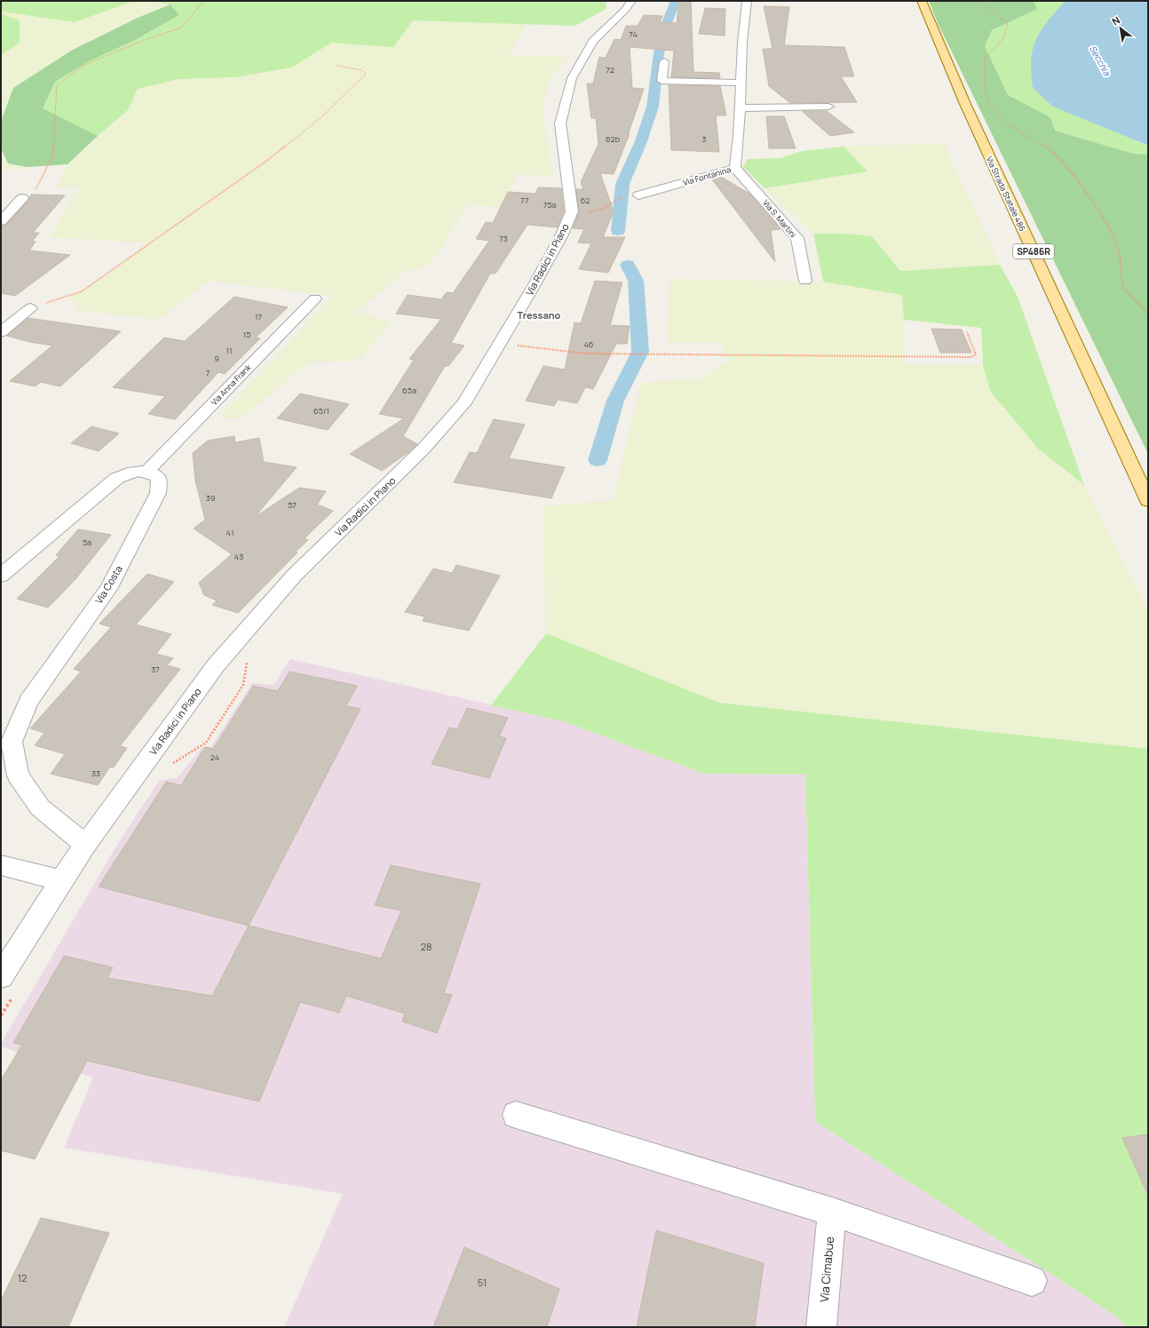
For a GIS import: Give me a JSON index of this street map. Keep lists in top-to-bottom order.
{
  "streets": {
    "main road": ["Via Strada Statale 486", "SP486R"],
    "street": [
      "Via Fontanina",
      "Via S. Martini",
      "Via Radici in Piano",
      "Via Anna Frank",
      "Via Costa",
      "Via Cimabue"
    ]
  },
  "crossings": [
    ["Via Fontanina", "Via S. Martini"],
    ["Via Radici in Piano", "Via Costa"],
    ["Via Anna Frank", "Via Costa"]
  ],
  "districts": ["Tressano"],
  "water": ["Secchia"],
  "house_numbers": [
    "74",
    "72",
    "62b",
    "3",
    "77",
    "62",
    "75a",
    "73",
    "17",
    "15",
    "46",
    "11",
    "9",
    "7",
    "65a",
    "65/1",
    "39",
    "57",
    "41",
    "5a",
    "43",
    "37",
    "24",
    "33",
    "28",
    "12",
    "51"
  ],
  "north": "top left"
}
